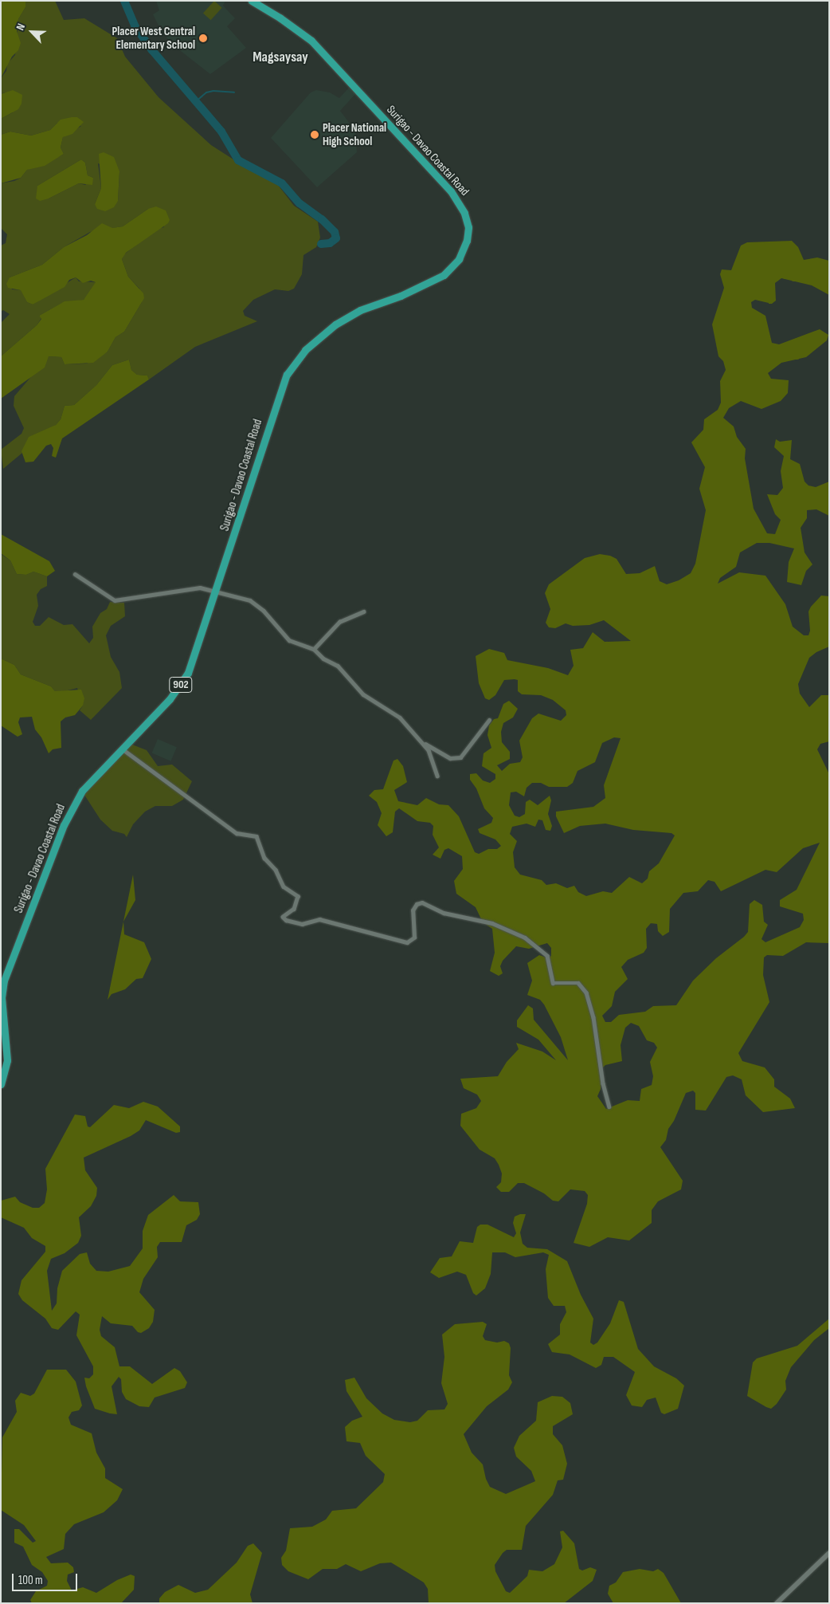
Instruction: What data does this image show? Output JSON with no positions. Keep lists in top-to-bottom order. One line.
{"streets":{"highway":["Surigao - Davao Coastal Road","902"]},"districts":["Magsaysay"],"places":["Placer West Central Elementary School","Placer National High School"],"scale_bar":"100 m","north":"top left"}
